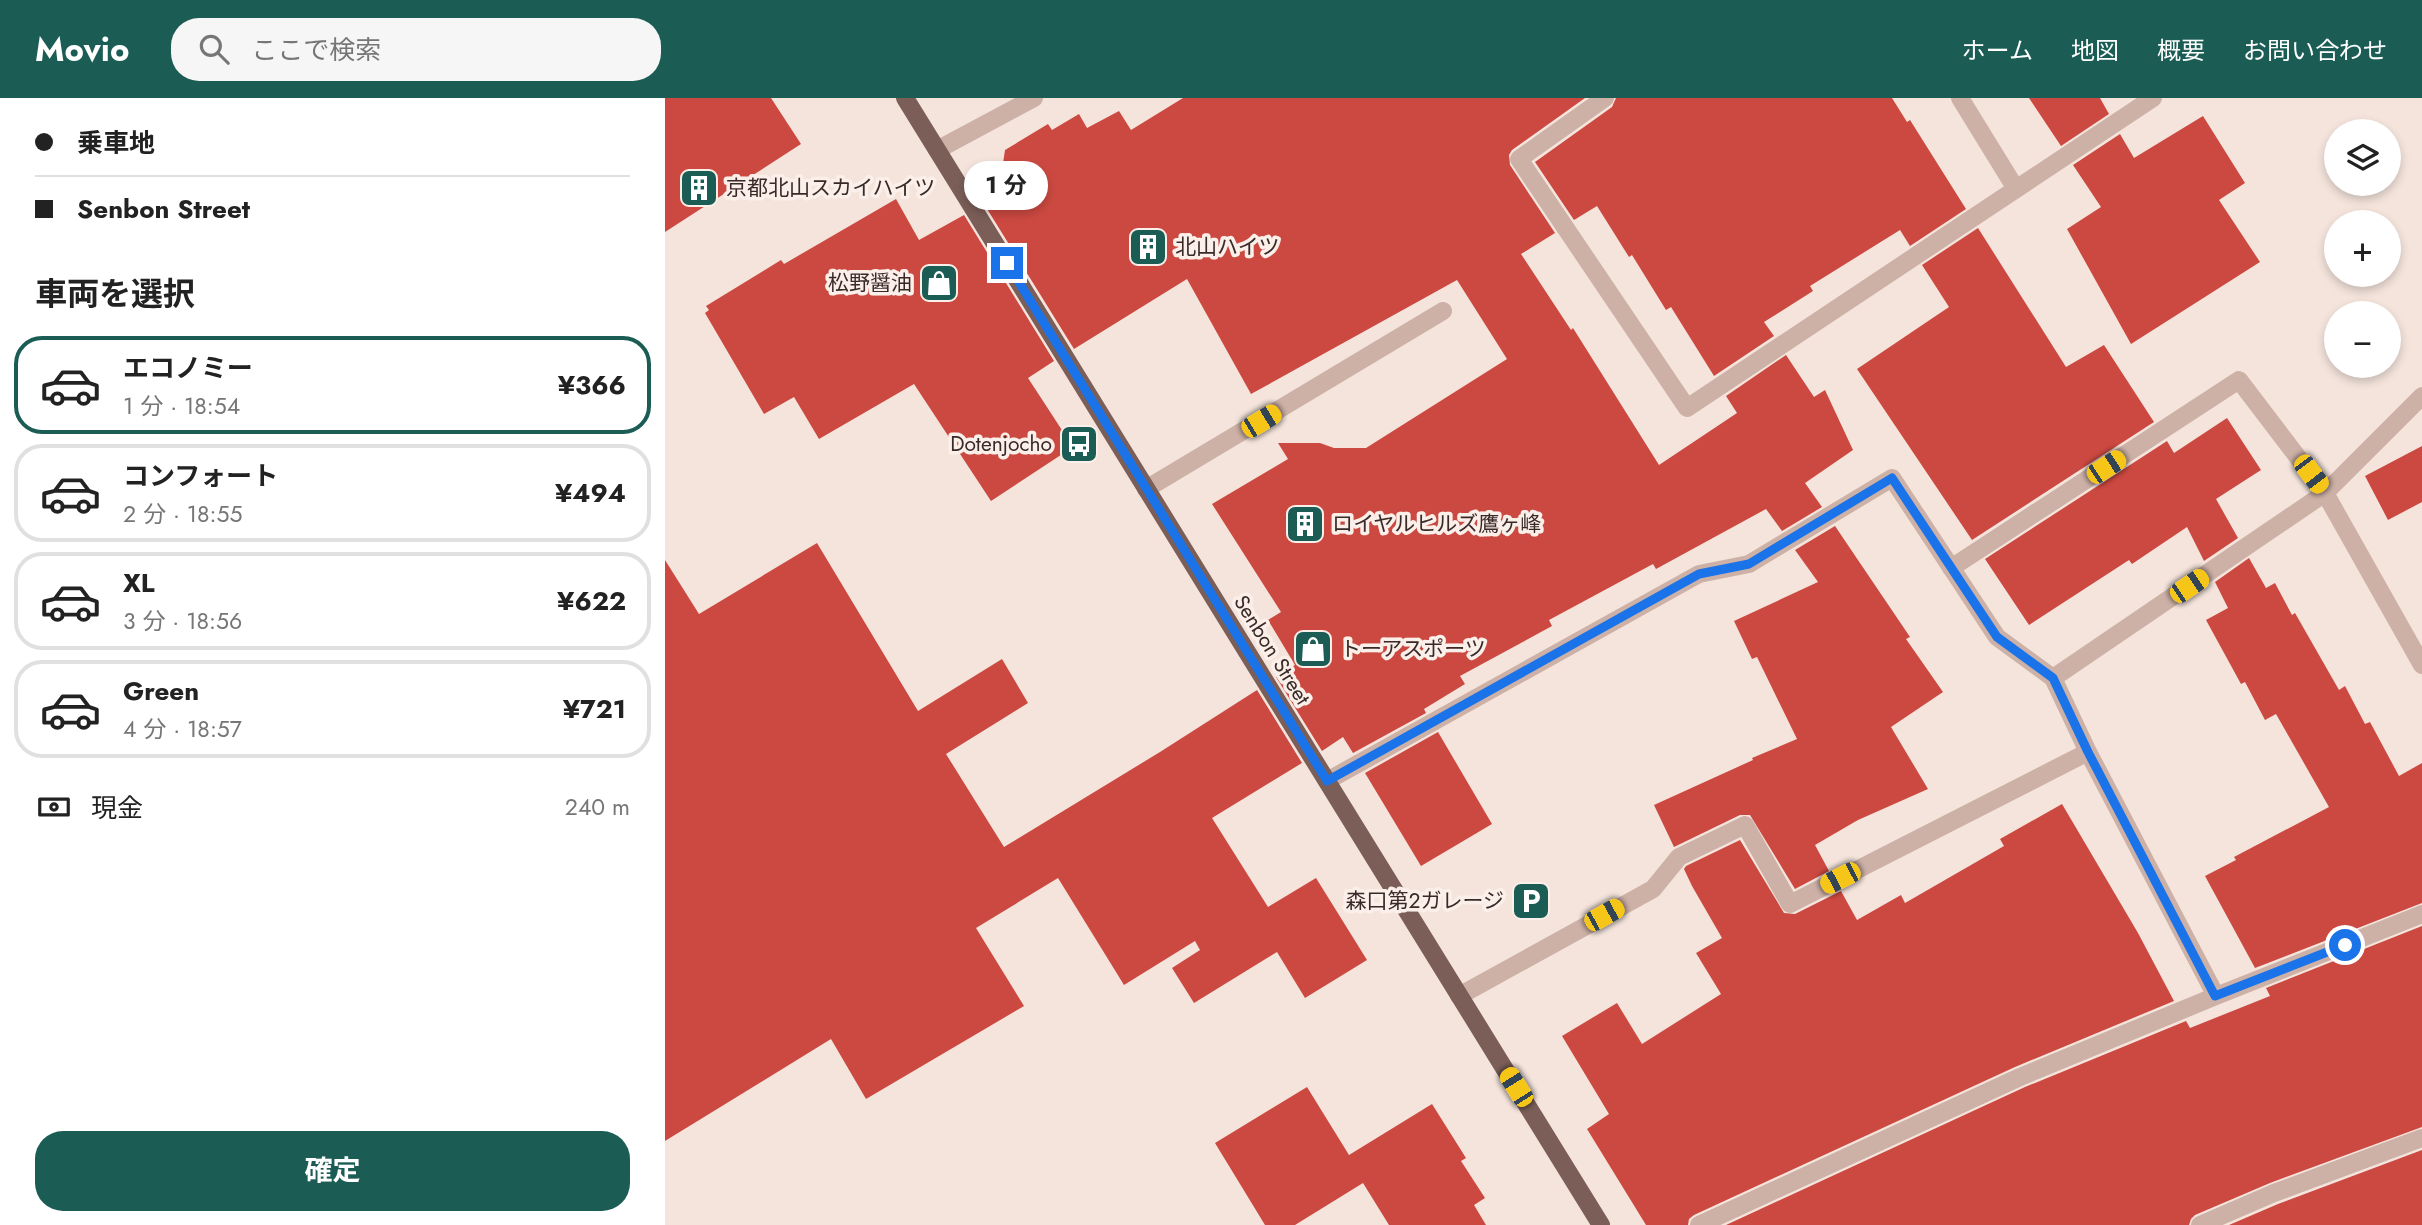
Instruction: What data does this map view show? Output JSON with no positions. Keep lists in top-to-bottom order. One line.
{"streets":{"main road":["Senbon Street"]},"places":{"building":["京都北山スカイハイツ","北山ハイツ","ロイヤルヒルズ鷹ヶ峰"],"shop":["松野醤油","トーアスポーツ"],"bus stop":["Dotenjocho"],"parking":["森口第2ガレージ"]},"page":{"header":"Movio","search":"ここで検索","nav":["ホーム","地図","概要","お問い合わせ"],"banner":["乗車地","Senbon Street"],"map_buttons":["+","−"],"bubble":"1 分","heading":"車両を選択","list":[{"name":"エコノミー","note":"1 分 · 18:54","value":"¥366"},{"name":"コンフォート","note":"2 分 · 18:55","value":"¥494"},{"name":"XL","note":"3 分 · 18:56","value":"¥622"},{"name":"Green","note":"4 分 · 18:57","value":"¥721"}],"pay":["現金","240 m"],"buttons":"確定"}}
